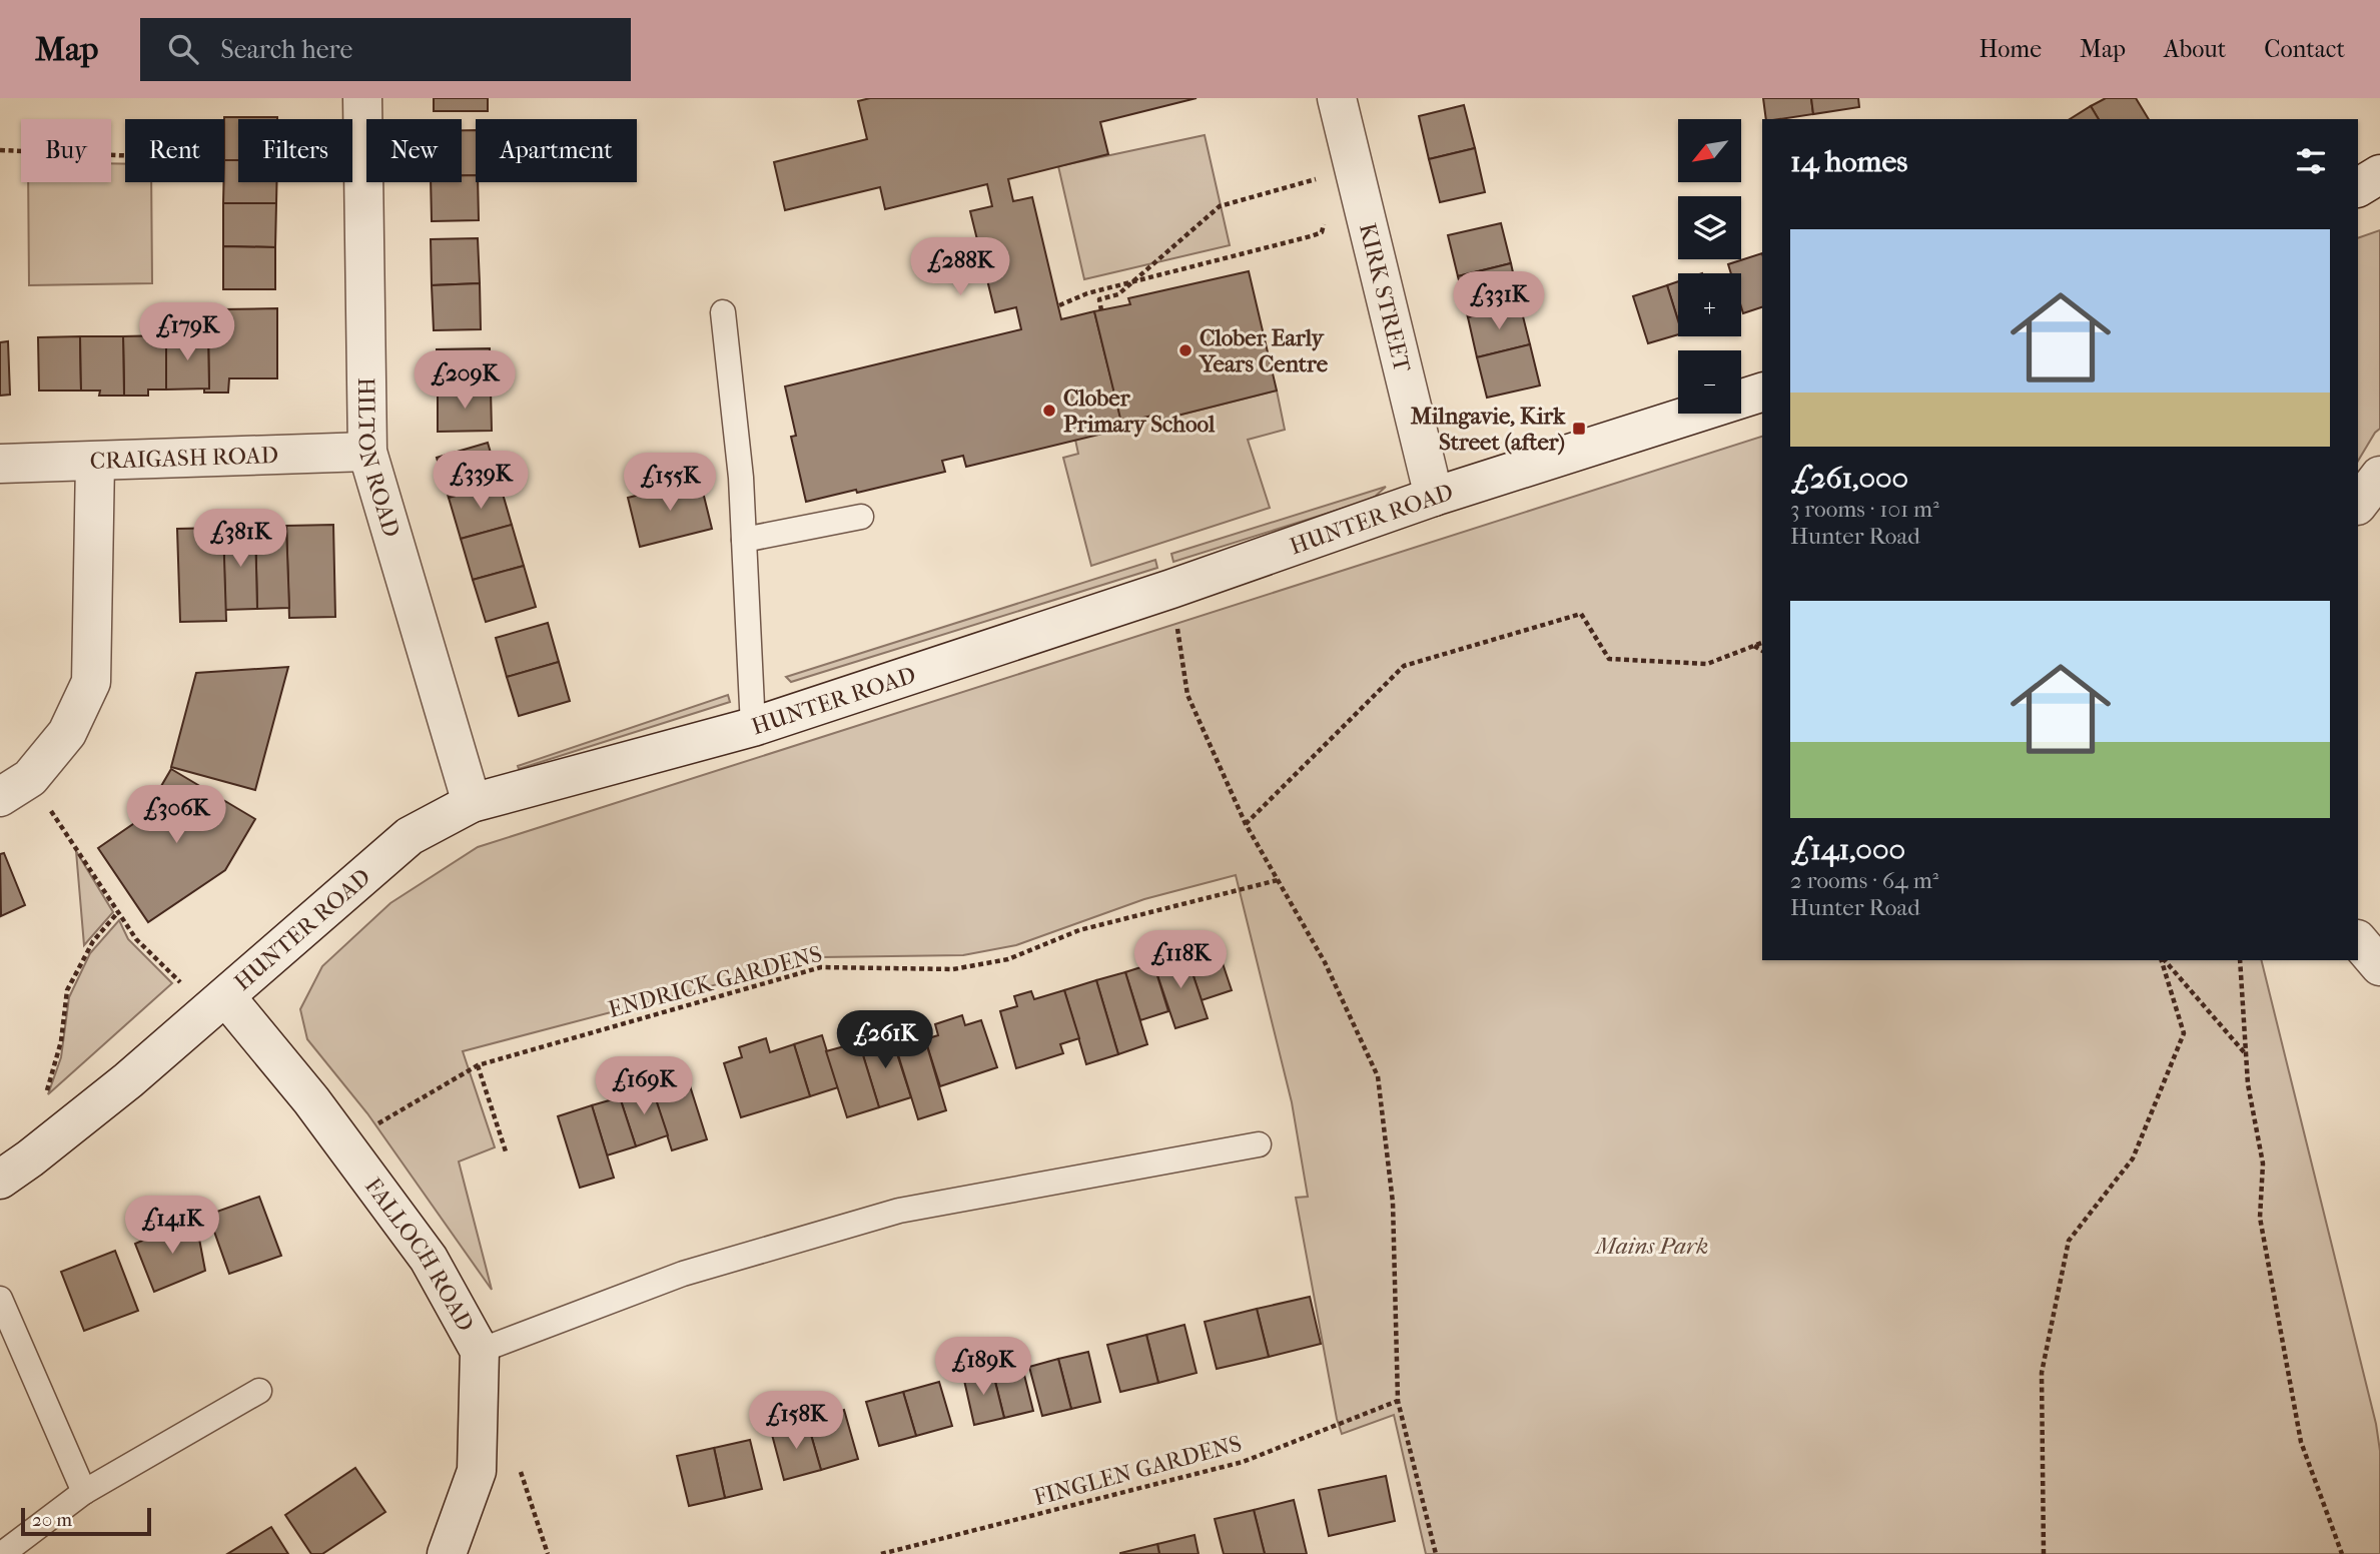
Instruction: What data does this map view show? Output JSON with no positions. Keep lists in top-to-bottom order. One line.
{"streets":{"street":["KIRK STREET","HILTON ROAD","CRAIGASH ROAD","HUNTER ROAD","FALLOCH ROAD"],"path":["ENDRICK GARDENS","FINGLEN GARDENS"]},"crossings":[["KIRK STREET","HUNTER ROAD"],["HILTON ROAD","CRAIGASH ROAD"],["HILTON ROAD","HUNTER ROAD"],["HUNTER ROAD","FALLOCH ROAD"],["ENDRICK GARDENS","FALLOCH ROAD"]],"parks":["Mains Park"],"places":{"other":["Clober Early Years Centre","Clober Primary School"],"transit":["Milngavie, Kirk Street (after)"]},"scale_bar":"20 m","north":"bottom left","page":{"header":"Map","search":"Search here","nav":["Home","Map","About","Contact"],"map_buttons":["+","−"],"chip":["Buy","Rent","Filters","New","Apartment"],"heading":"14 homes","list":[{"name":"£261,000","note":"3 rooms · 101 m² · Hunter Road"},{"name":"£141,000","note":"2 rooms · 64 m² · Hunter Road"}],"price":["£288K","£331K","£179K","£209K","£339K","£155K","£381K","£306K","£118K","£261K","£169K","£141K","£189K","£158K"],"scale":"20 m"}}
